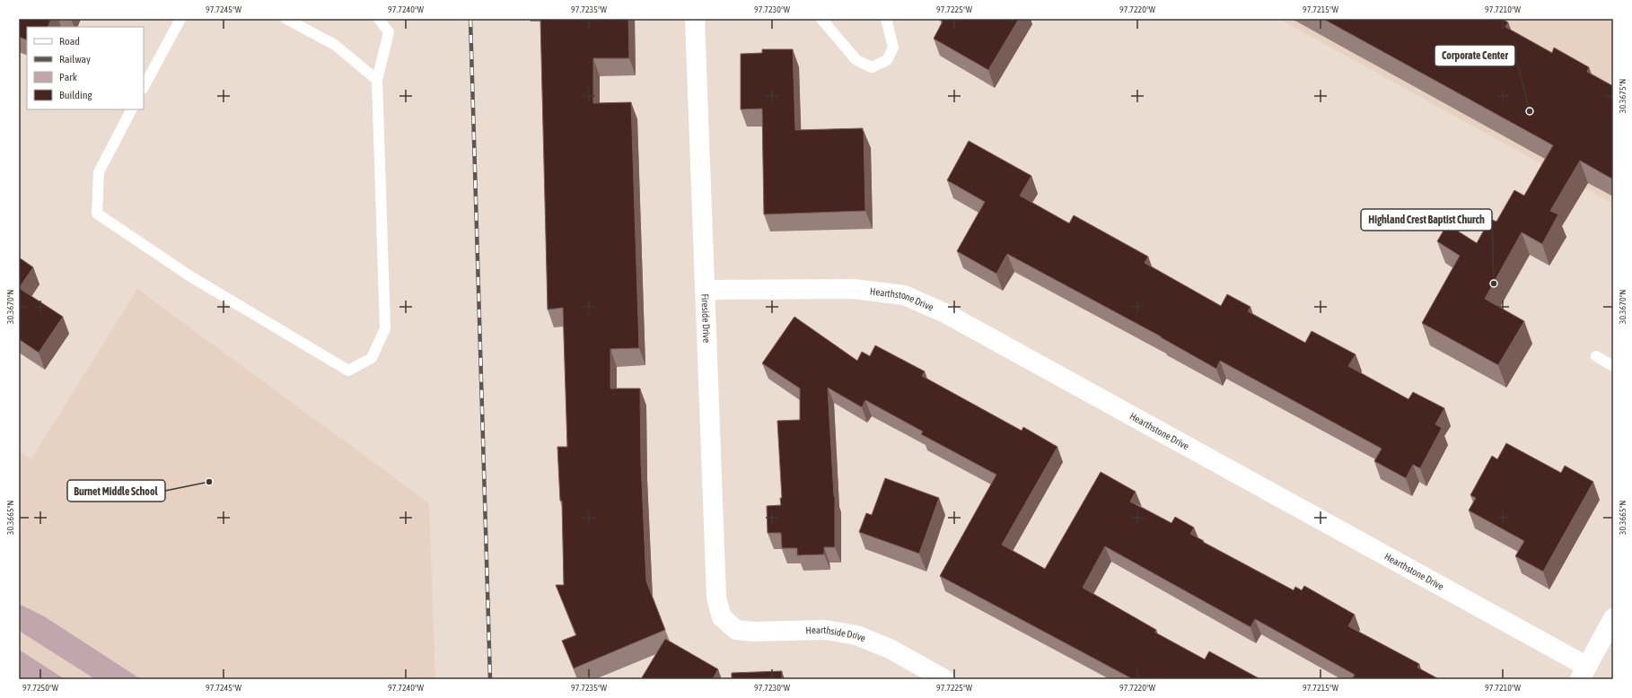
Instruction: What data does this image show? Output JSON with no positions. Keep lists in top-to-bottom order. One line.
{"streets":{"street":["Hearthstone Drive","Fireside Drive","Hearthside Drive"]},"crossings":[["Hearthstone Drive","Fireside Drive"],["Fireside Drive","Hearthside Drive"]],"places":["Corporate Center","Highland Crest Baptist Church","Burnet Middle School"],"legend":["Road","Railway","Park","Building"],"coordinates":["97.7245°W","97.7240°W","97.7235°W","97.7230°W","97.7225°W","97.7220°W","97.7215°W","97.7210°W","30.3675°N","30.3670°N","30.3665°N","97.7250°W"]}
